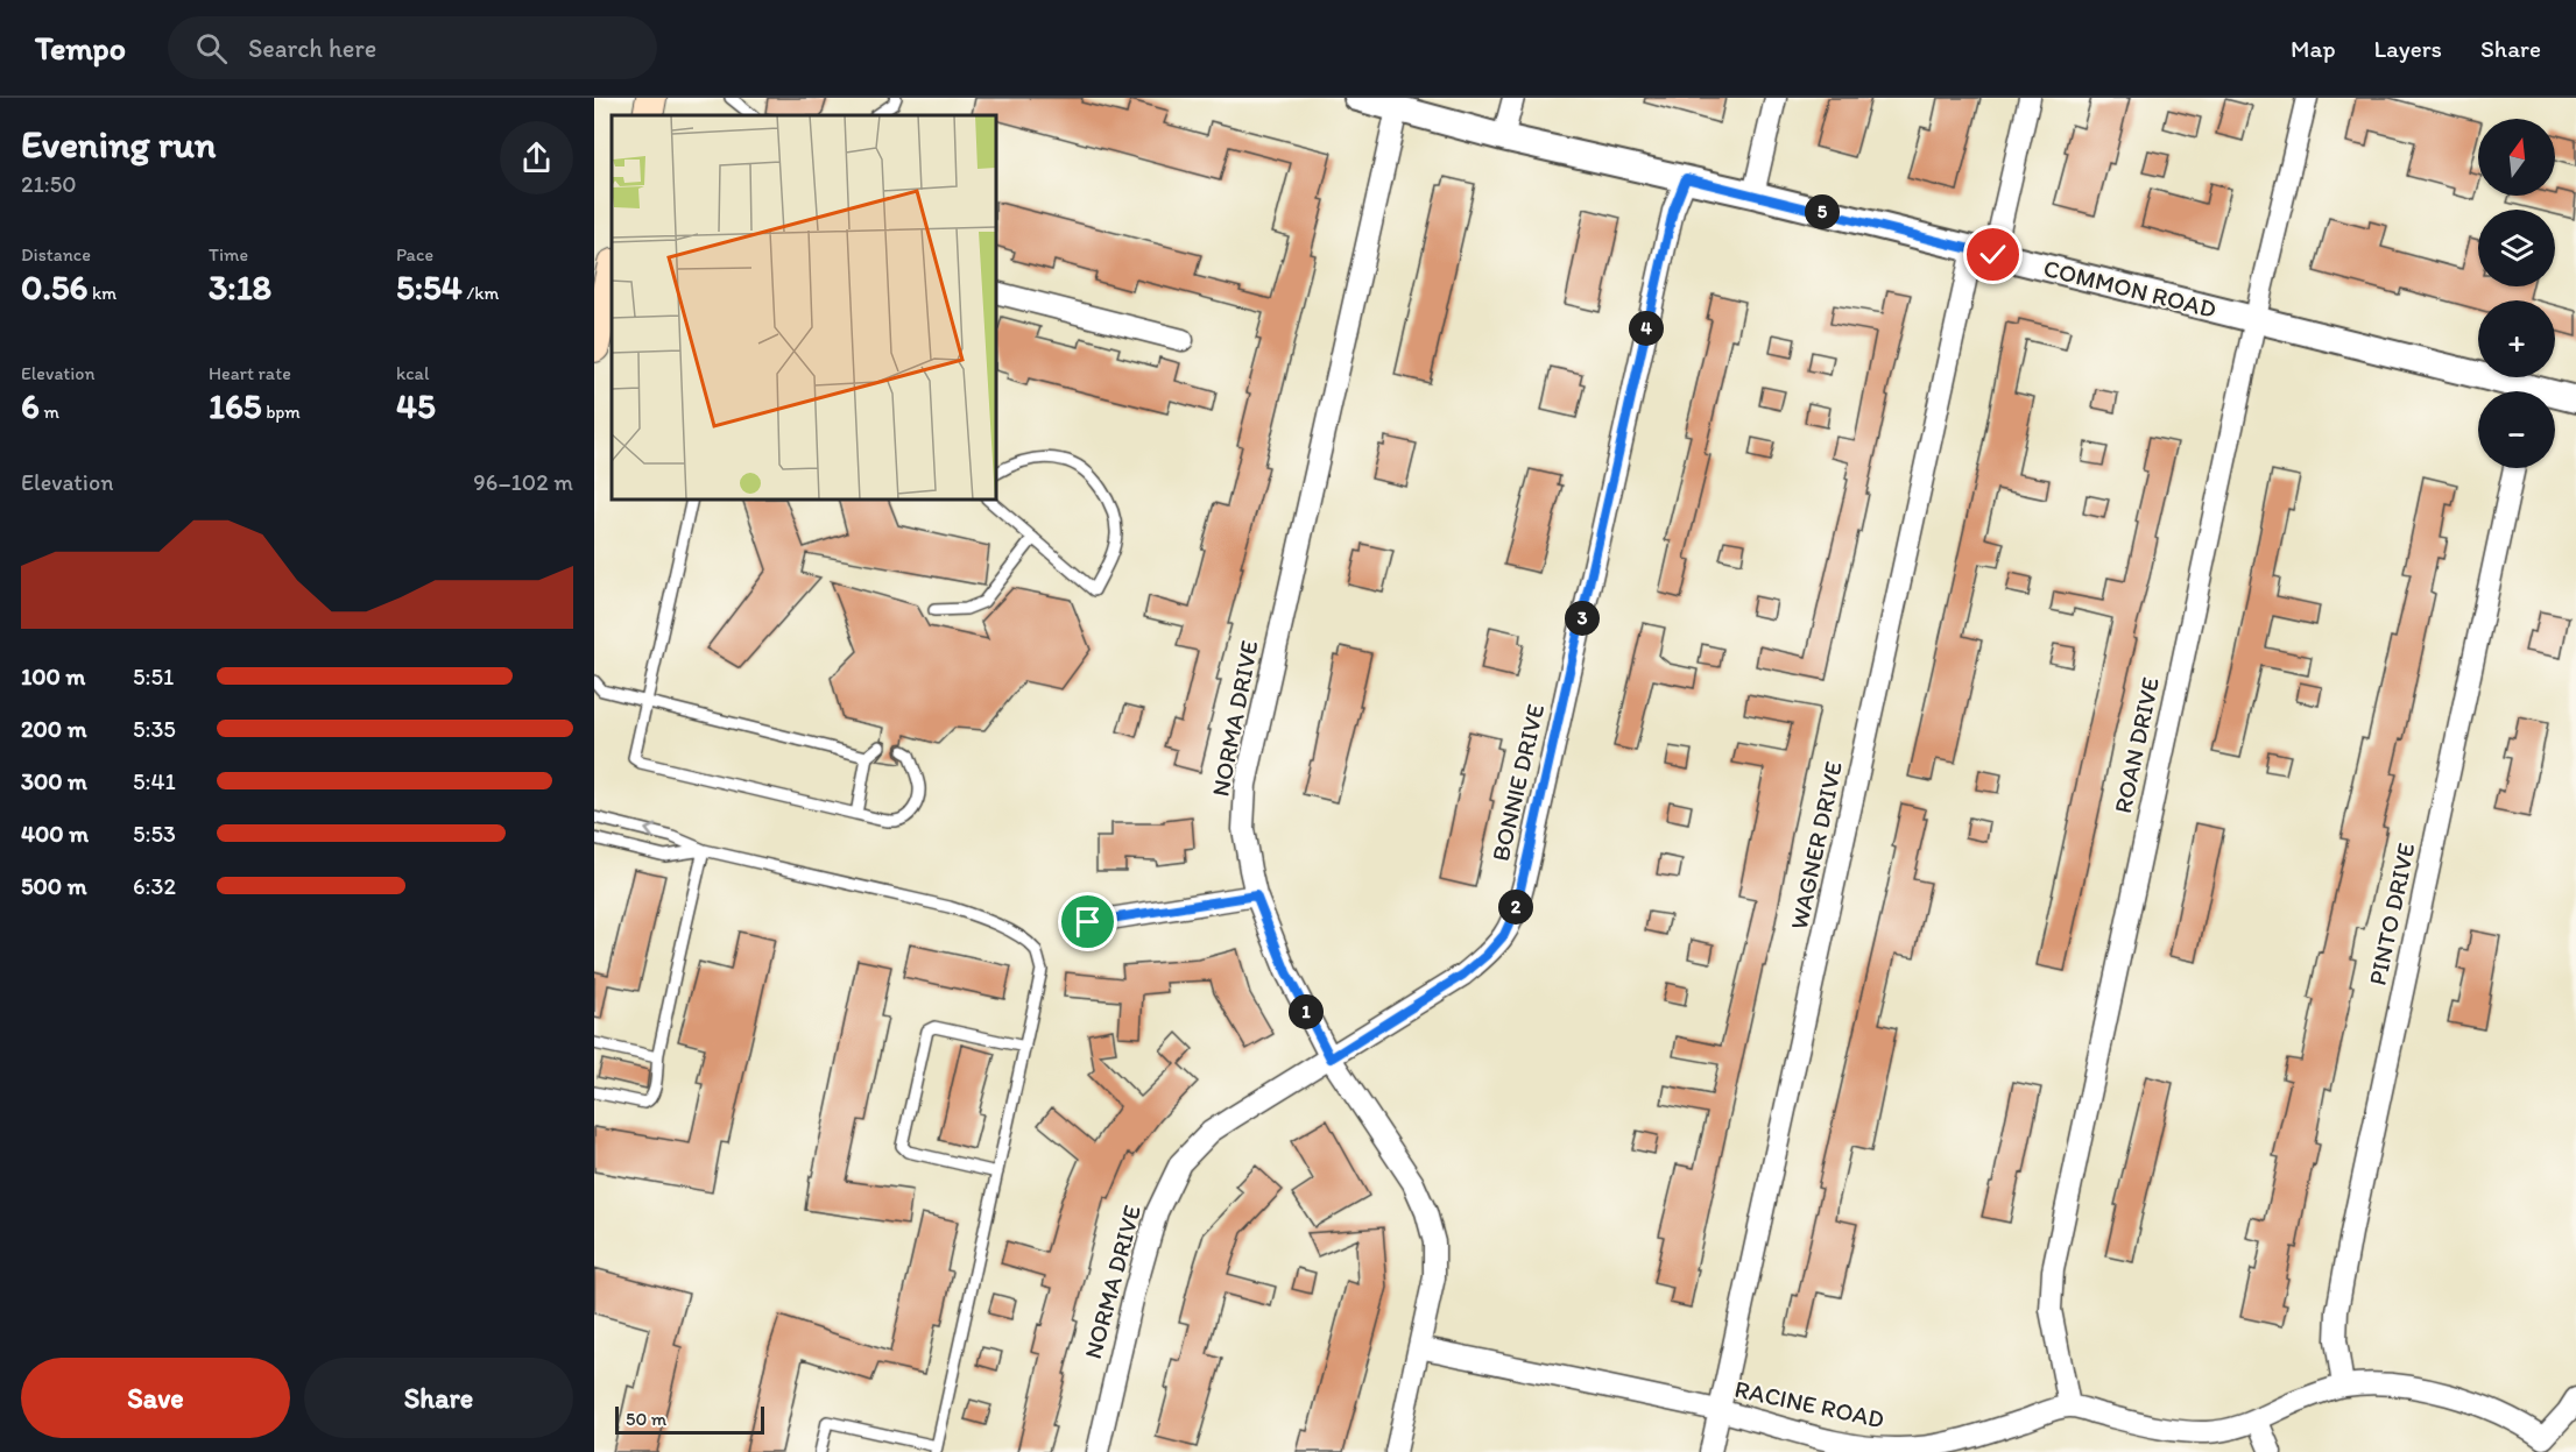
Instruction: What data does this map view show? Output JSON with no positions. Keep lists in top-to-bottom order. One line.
{"streets":{"street":["COMMON ROAD","NORMA DRIVE","ROAN DRIVE","BONNIE DRIVE","WAGNER DRIVE","PINTO DRIVE","RACINE ROAD"]},"crossings":[["COMMON ROAD","NORMA DRIVE"],["COMMON ROAD","ROAN DRIVE"],["COMMON ROAD","BONNIE DRIVE"],["COMMON ROAD","WAGNER DRIVE"],["NORMA DRIVE","BONNIE DRIVE"],["ROAN DRIVE","RACINE ROAD"],["WAGNER DRIVE","RACINE ROAD"]],"scale_bar":"50 m","north":"top","page":{"header":"Tempo","search":"Search here","nav":["Map","Layers","Share"],"heading":["Evening run","21:50"],"map_buttons":["+","−"],"pins":["5","4","3","2","1"],"stats":[["Distance","0.56 km"],["Time","3:18"],["Pace","5:54 /km"],["Elevation","6 m"],["Heart rate","165 bpm"],["kcal","45"]],"chart":["Elevation","96–102 m"],"list":[{"name":"100 m","note":"5:51"},{"name":"200 m","note":"5:35"},{"name":"300 m","note":"5:41"},{"name":"400 m","note":"5:53"},{"name":"500 m","note":"6:32"}],"buttons":["Save","Share"],"scale":"50 m"}}
